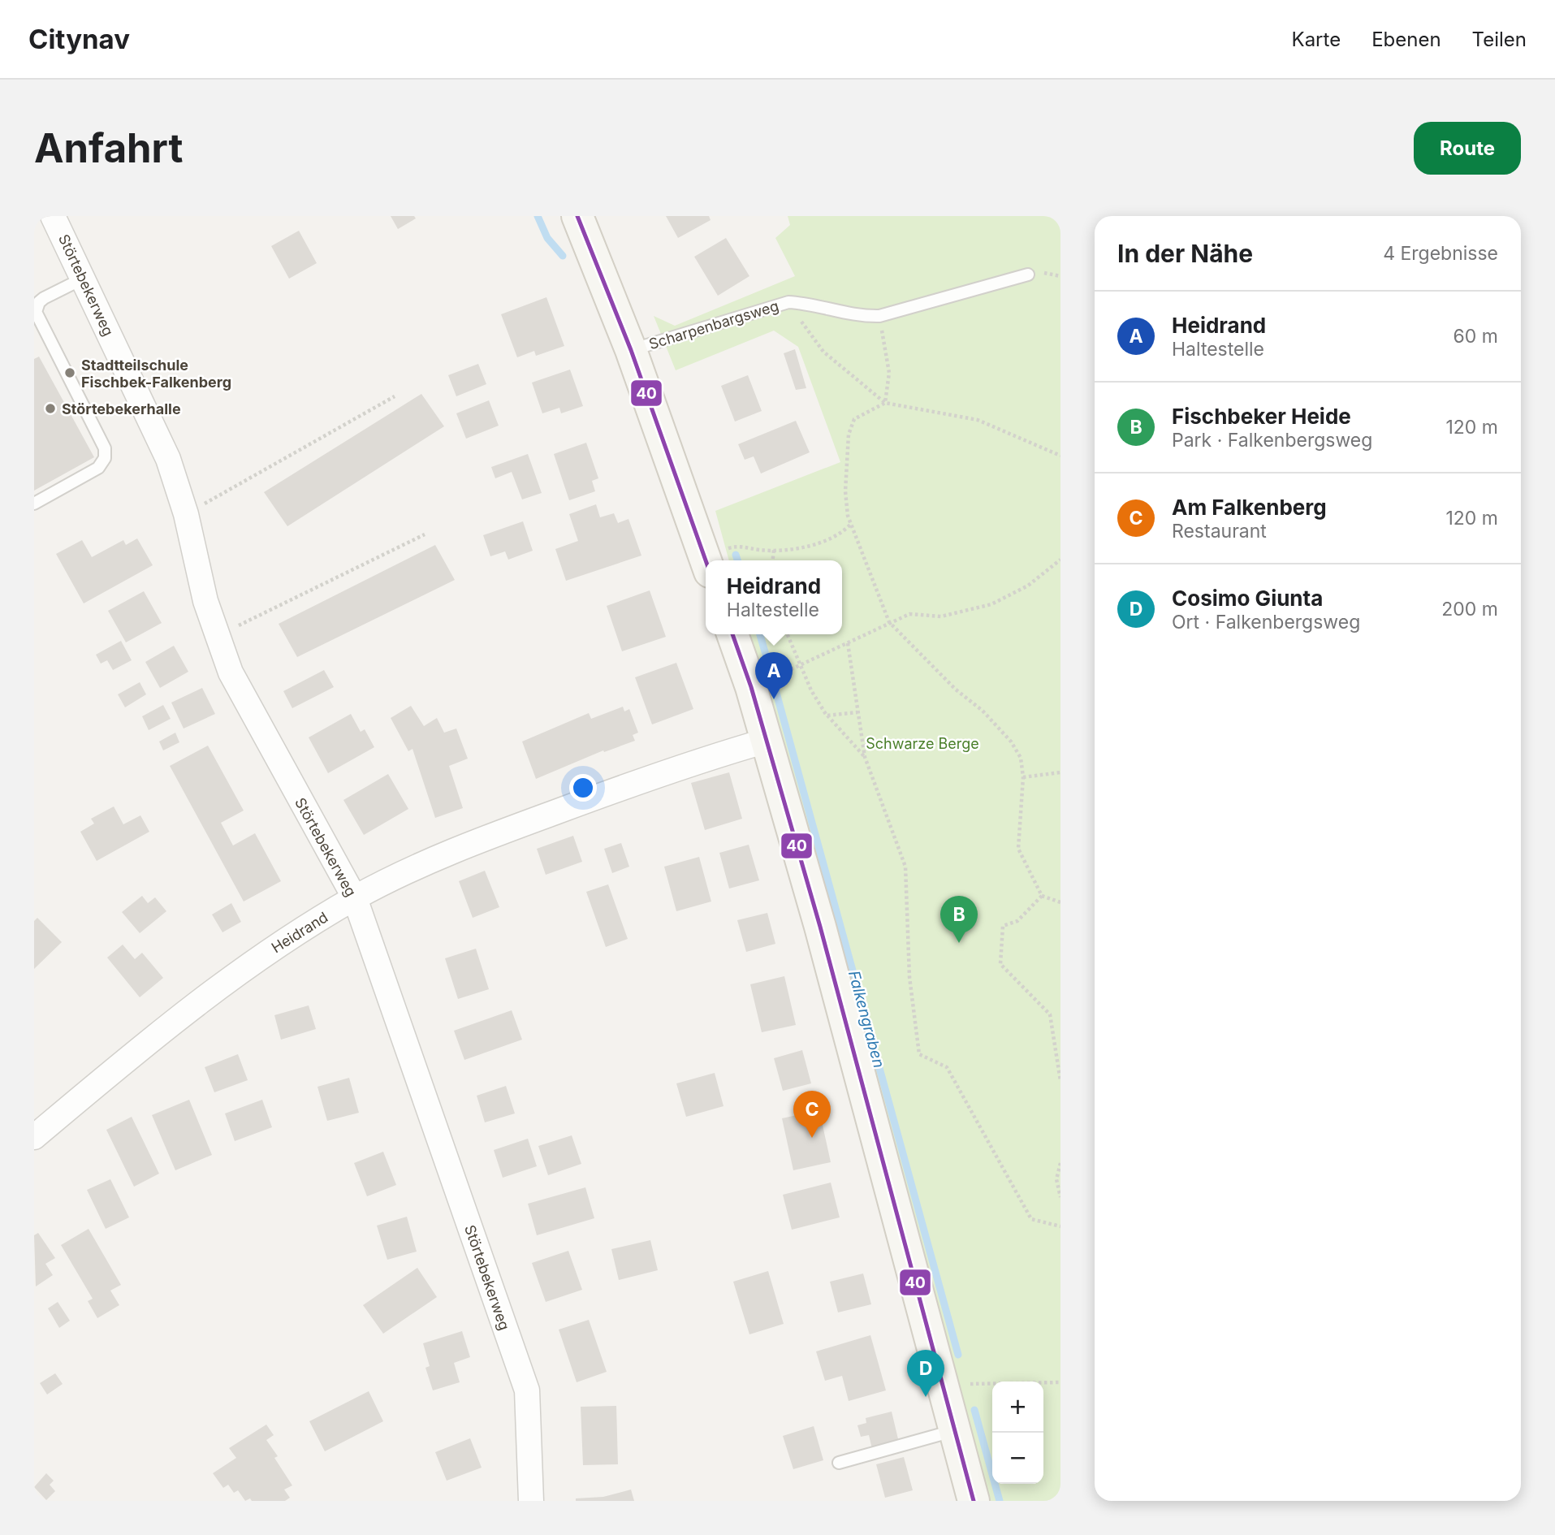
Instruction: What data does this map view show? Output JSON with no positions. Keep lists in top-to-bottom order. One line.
{"streets":{"street":["Störtebekerweg","Heidrand"],"lane":["Scharpenbargsweg"]},"crossings":[["Störtebekerweg","Heidrand"]],"water":["Falkengraben"],"parks":["Schwarze Berge"],"places":["Stadtteilschule Fischbek-Falkenberg","Störtebekerhalle"],"lines":["transit line 40"],"page":{"header":"Citynav","nav":["Karte","Ebenen","Teilen"],"buttons":"Route","title":"Anfahrt","heading":["In der Nähe","4 Ergebnisse"],"list":[{"mark":"A","name":"Heidrand","note":"Haltestelle","value":"60 m"},{"mark":"B","name":"Fischbeker Heide","note":"Park · Falkenbergsweg","value":"120 m"},{"mark":"C","name":"Am Falkenberg","note":"Restaurant","value":"120 m"},{"mark":"D","name":"Cosimo Giunta","note":"Ort · Falkenbergsweg","value":"200 m"}],"popup":["Heidrand","Haltestelle"],"pins":["A","B","C","D"],"map_buttons":["+","−"]}}
